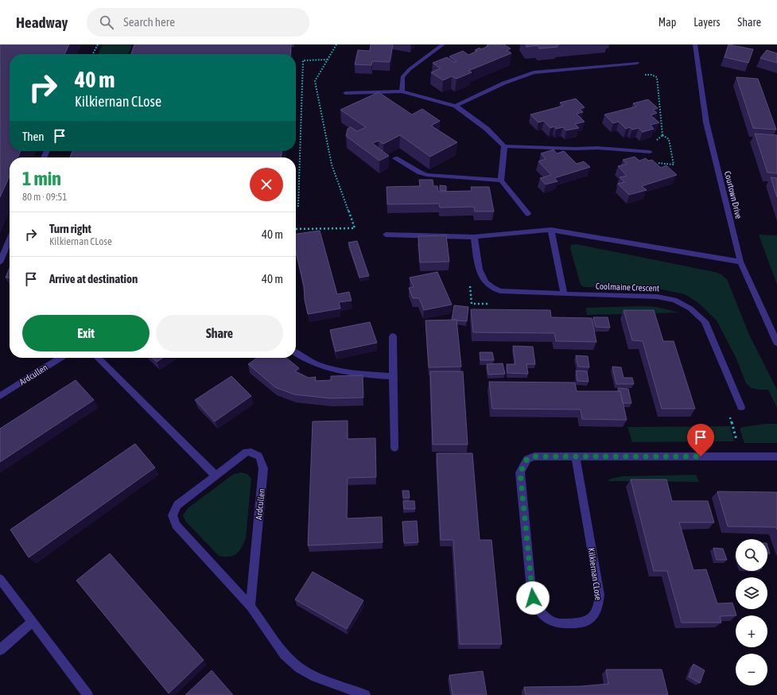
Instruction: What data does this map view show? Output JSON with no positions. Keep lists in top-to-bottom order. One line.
{"streets":{"street":["Courtown Drive","Coolmaine Crescent","Ardcullen","Kilkiernan CLose"]},"page":{"header":"Headway","search":"Search here","nav":["Map","Layers","Share"],"turn":["40 m","Kilkiernan CLose"],"then":"Then","heading":["1 min","80 m · 09:51"],"list":[{"name":"Turn right","note":"Kilkiernan CLose","value":"40 m"},{"name":"Arrive at destination","value":"40 m"}],"buttons":["Exit","Share"],"map_buttons":["+","−"]}}
